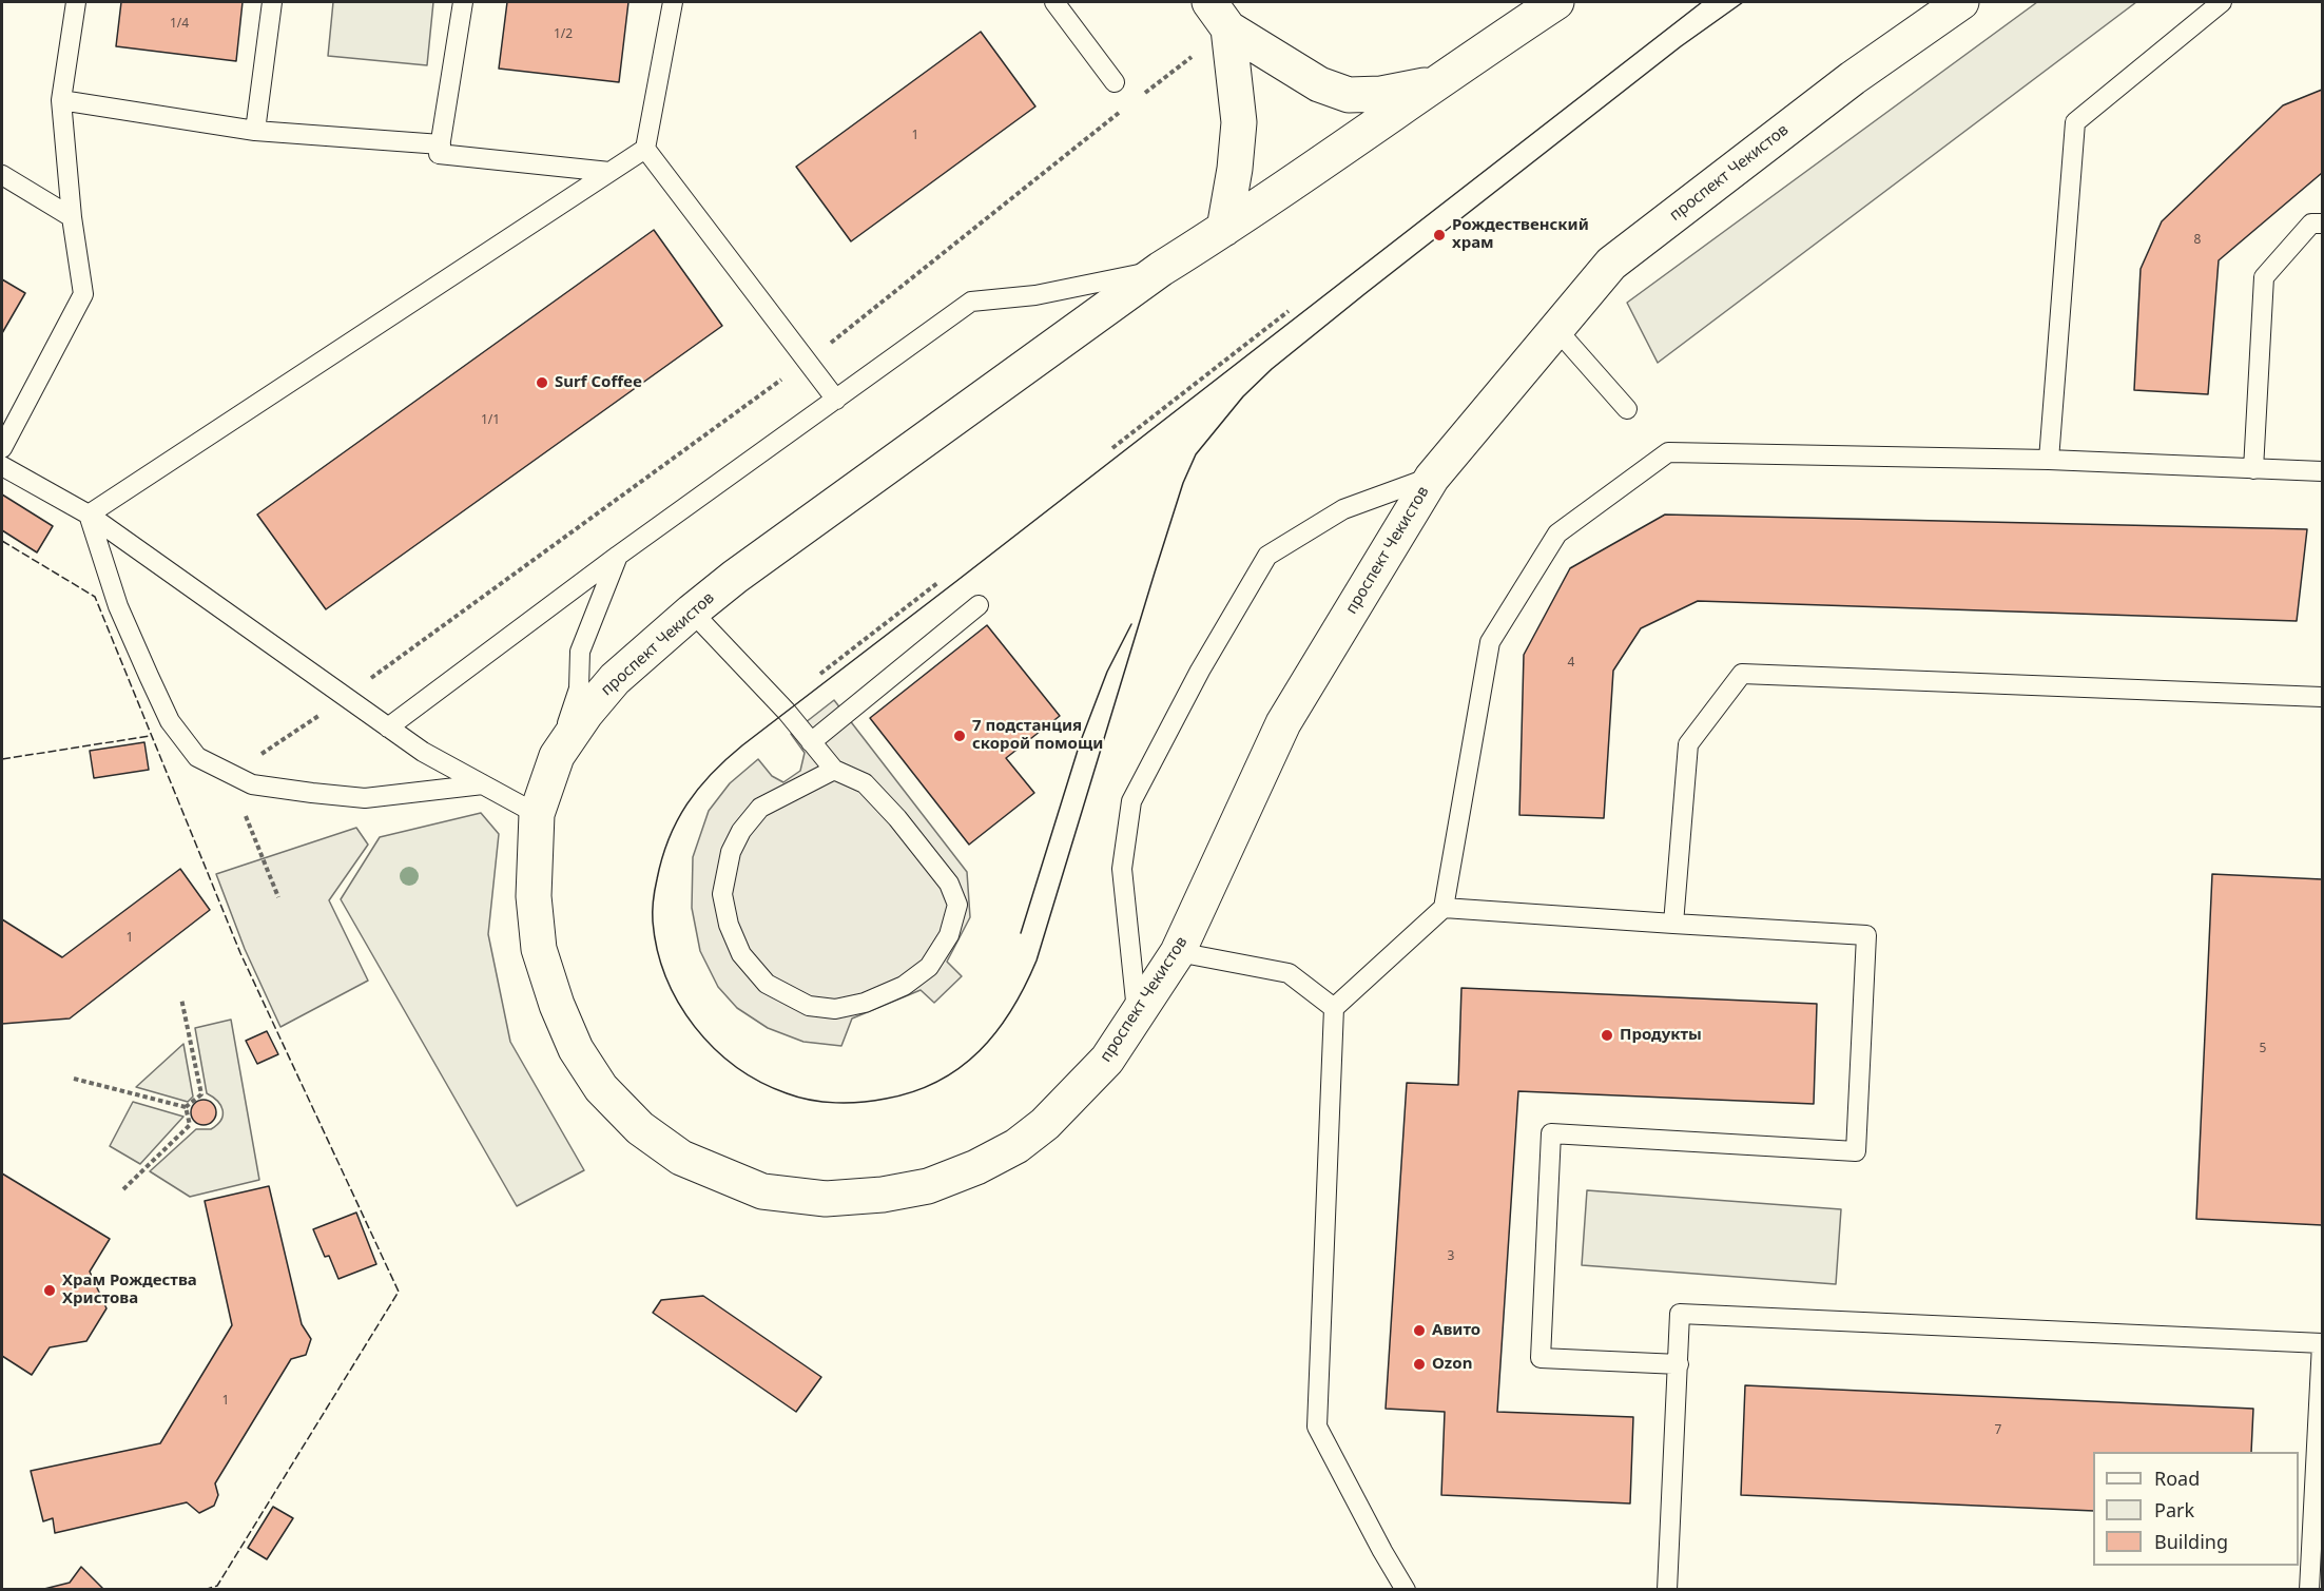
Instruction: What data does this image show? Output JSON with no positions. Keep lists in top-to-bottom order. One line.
{"streets":{"main road":["проспект Чекистов"]},"places":["Рождественский храм","Surf Coffee","7 подстанция скорой помощи","Продукты","Храм Рождества Христова","Авито","Ozon"],"house_numbers":["1/4","1/2","1","8","1/1","4","1","5","3","1","7"],"legend":["Road","Park","Building"]}
